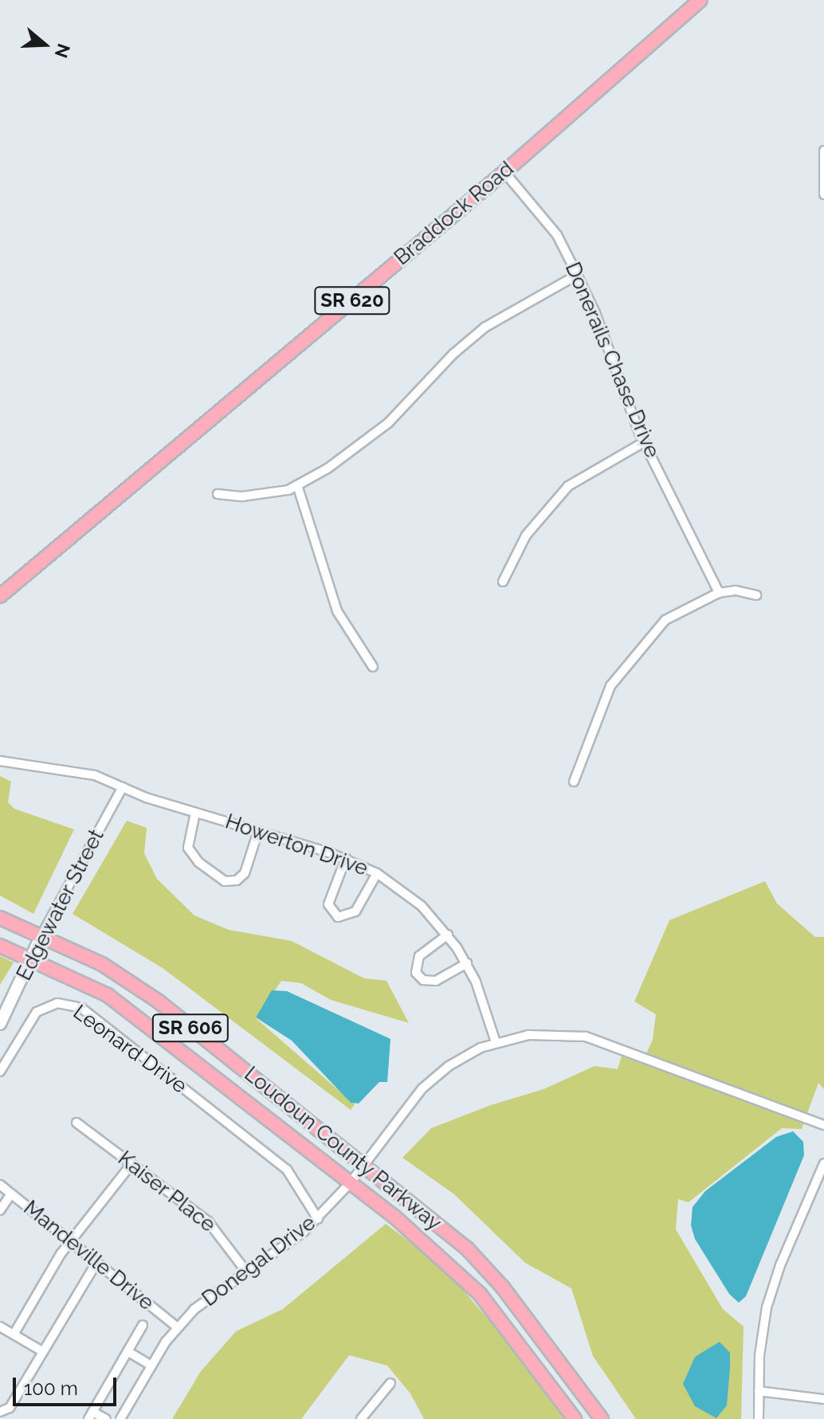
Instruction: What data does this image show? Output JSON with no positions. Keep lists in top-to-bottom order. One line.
{"streets":{"main road":["Braddock Road","SR 620","SR 606","Loudoun County Parkway"],"street":["Donerails Chase Drive","Howerton Drive","Edgewater Street","Leonard Drive","Kaiser Place","Mandeville Drive","Donegal Drive"]},"crossings":[["Braddock Road","Donerails Chase Drive"],["Howerton Drive","Edgewater Street"],["Howerton Drive","Donegal Drive"],["Edgewater Street","Loudoun County Parkway"],["Leonard Drive","Donegal Drive"],["Loudoun County Parkway","Donegal Drive"],["Kaiser Place","Donegal Drive"],["Mandeville Drive","Donegal Drive"]],"scale_bar":"100 m","north":"right"}
